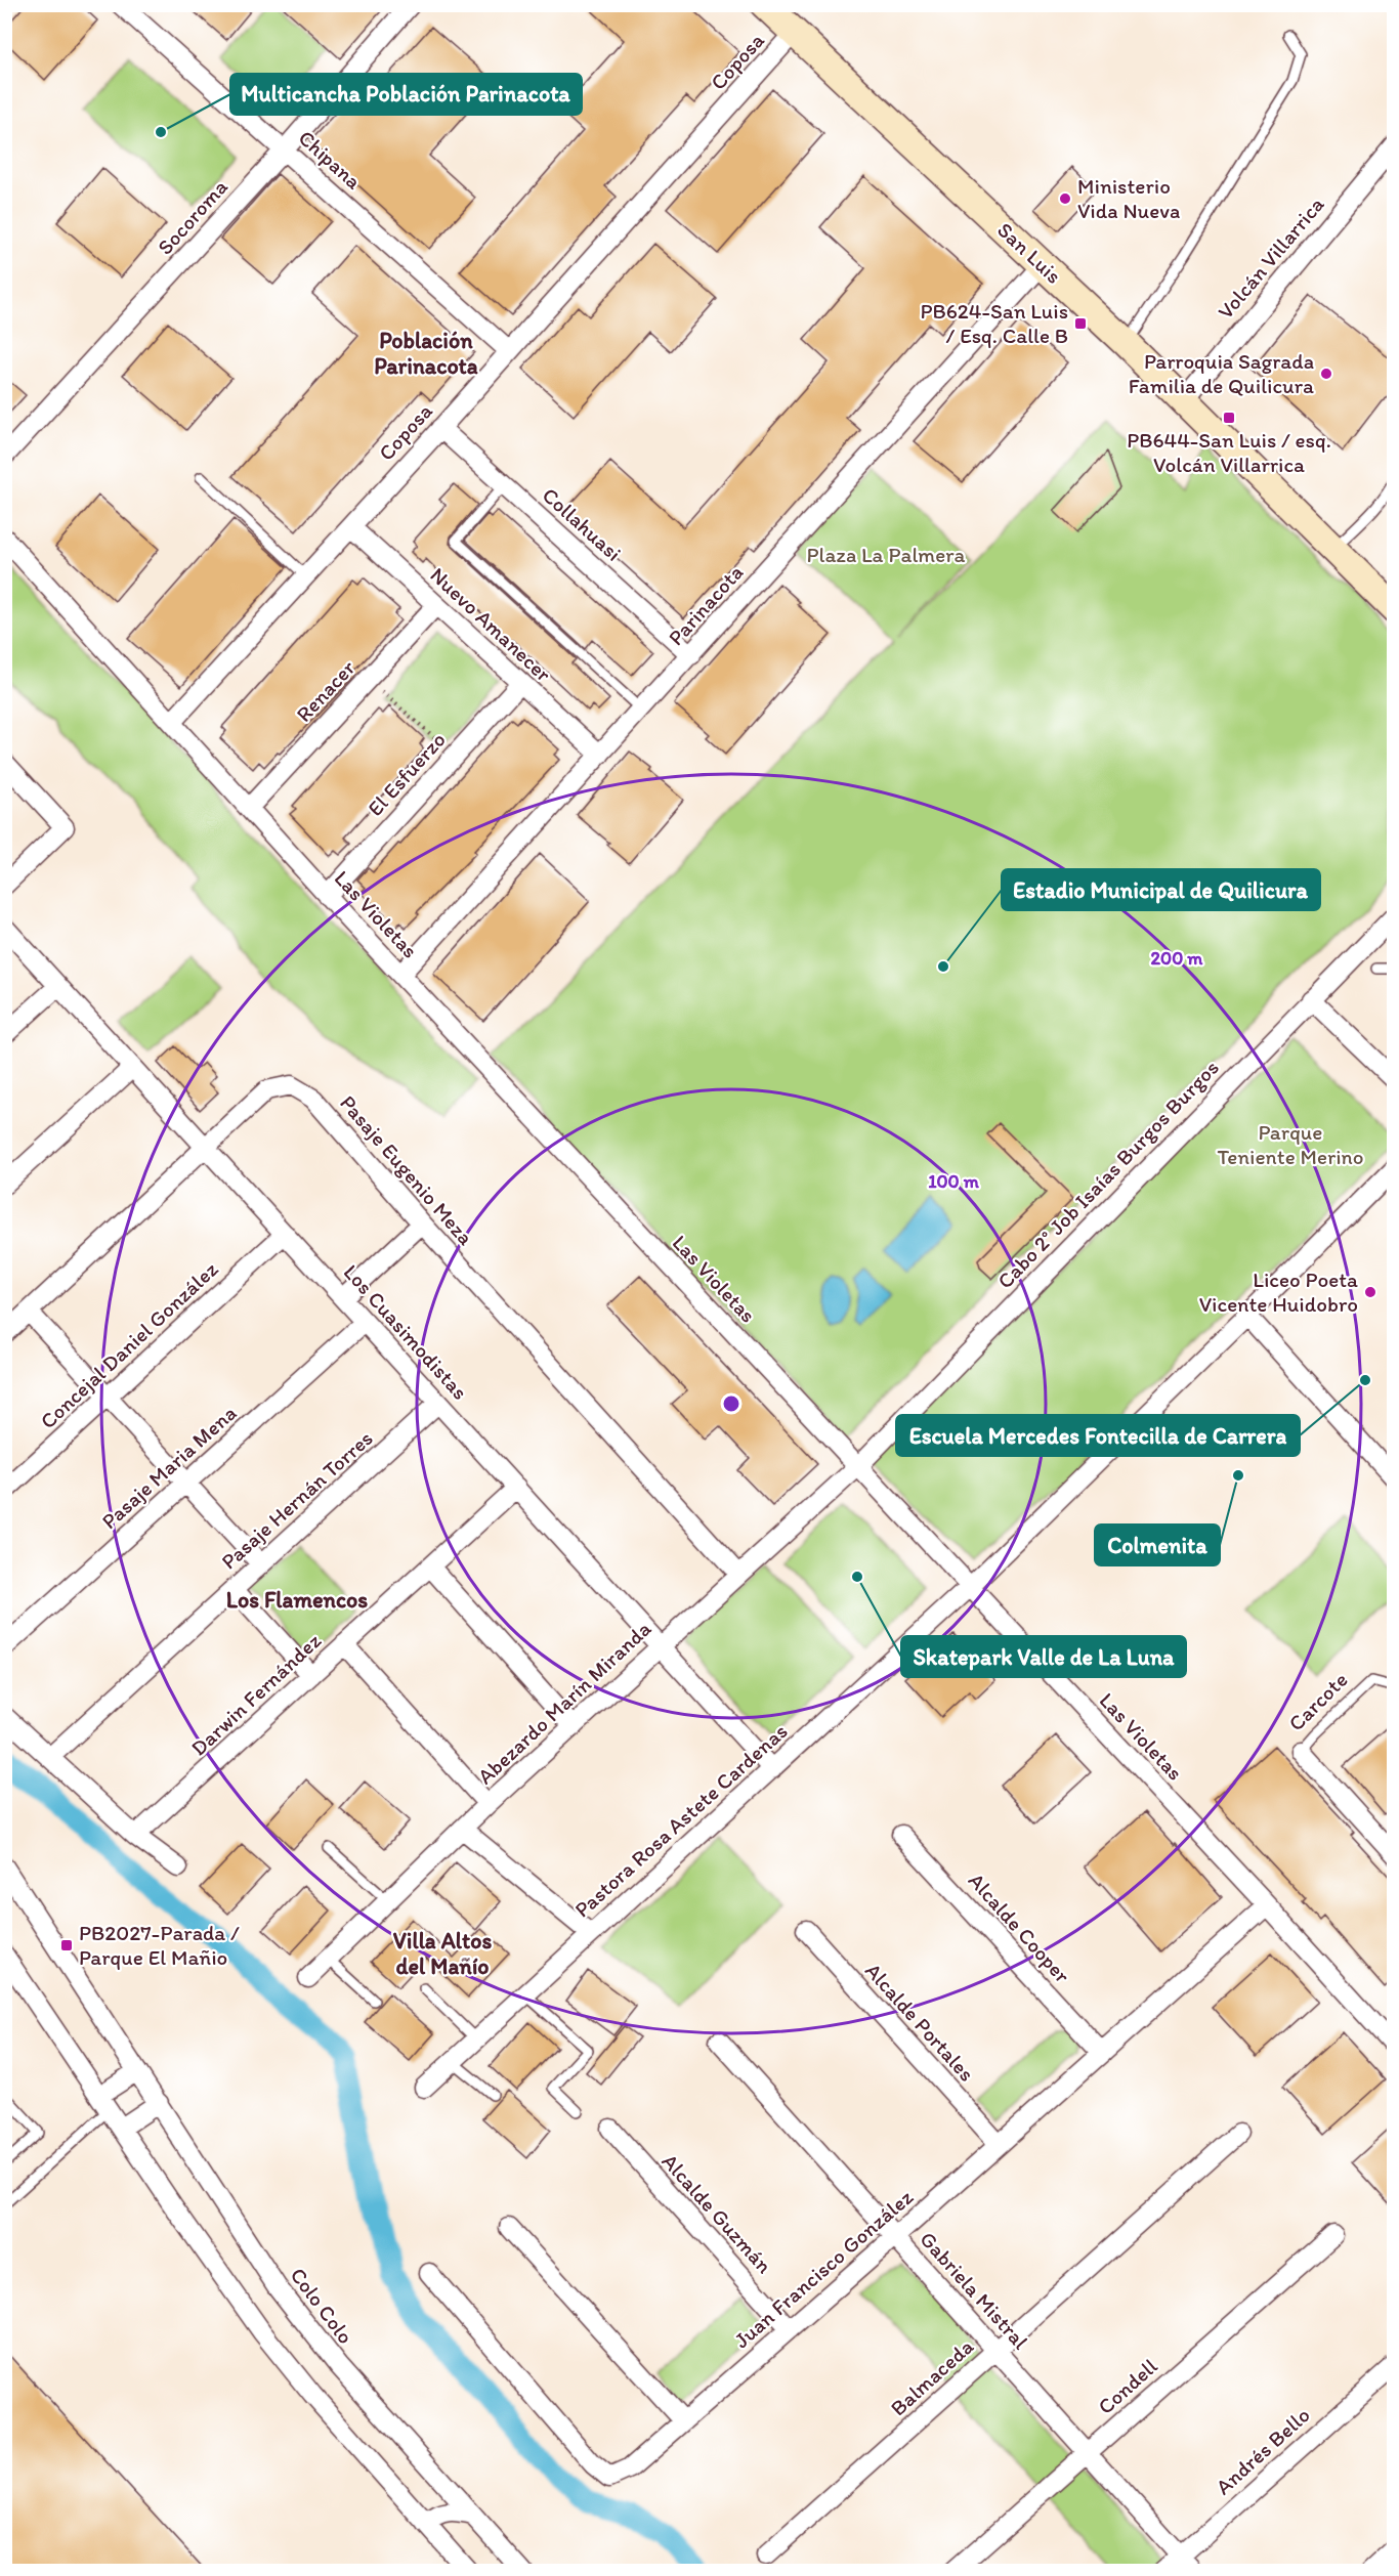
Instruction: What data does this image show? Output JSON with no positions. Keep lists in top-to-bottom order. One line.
{"streets":{"street":["Coposa","Chipana","Socoroma","San Luis","Volcán Villarrica","Collahuasi","Parinacota","Nuevo Amanecer","Renacer","El Esfuerzo","Las Violetas","Pasaje Eugenio Meza","Cabo 2° Job Isaías Burgos Burgos","Los Cuasimodistas","Concejal Daniel González","Pasaje Maria Mena","Pasaje Hernán Torres","Darwin Fernández","Carcote","Abezardo Marín Miranda","Pastora Rosa Astete Cardenas","Alcalde Cooper","Alcalde Portales","Alcalde Guzmán","Juan Francisco González","Gabriela Mistral","Colo Colo","Balmaceda","Condell","Andrés Bello"]},"crossings":[["Coposa","Chipana"],["Coposa","San Luis"],["Coposa","Collahuasi"],["Coposa","Nuevo Amanecer"],["Coposa","Las Violetas"],["Chipana","Socoroma"],["San Luis","Volcán Villarrica"],["San Luis","Parinacota"],["Collahuasi","Parinacota"],["Parinacota","Nuevo Amanecer"],["Parinacota","Las Violetas"],["Nuevo Amanecer","Renacer"],["Nuevo Amanecer","El Esfuerzo"],["Renacer","Las Violetas"],["El Esfuerzo","Las Violetas"],["Las Violetas","Cabo 2° Job Isaías Burgos Burgos"],["Las Violetas","Abezardo Marín Miranda"],["Las Violetas","Pastora Rosa Astete Cardenas"],["Las Violetas","Juan Francisco González"],["Pasaje Eugenio Meza","Los Cuasimodistas"],["Pasaje Eugenio Meza","Abezardo Marín Miranda"],["Cabo 2° Job Isaías Burgos Burgos","Abezardo Marín Miranda"],["Los Cuasimodistas","Concejal Daniel González"],["Los Cuasimodistas","Pasaje Maria Mena"],["Los Cuasimodistas","Pasaje Hernán Torres"],["Los Cuasimodistas","Darwin Fernández"],["Los Cuasimodistas","Abezardo Marín Miranda"],["Los Cuasimodistas","Pastora Rosa Astete Cardenas"],["Alcalde Cooper","Juan Francisco González"],["Alcalde Portales","Juan Francisco González"],["Alcalde Guzmán","Juan Francisco González"],["Juan Francisco González","Gabriela Mistral"],["Gabriela Mistral","Balmaceda"],["Gabriela Mistral","Condell"],["Gabriela Mistral","Andrés Bello"]],"districts":["Población Parinacota","Los Flamencos","Villa Altos del Mañío"],"parks":["Plaza La Palmera","Parque Teniente Merino"],"places":{"other":["Multicancha Población Parinacota","Ministerio Vida Nueva","Parroquia Sagrada Familia de Quilicura","Estadio Municipal de Quilicura","Liceo Poeta Vicente Huidobro","Escuela Mercedes Fontecilla de Carrera","Colmenita","Skatepark Valle de La Luna"],"transit":["PB624-San Luis / Esq. Calle B","PB644-San Luis / esq. Volcán Villarrica","PB2027-Parada / Parque El Mañio"]},"rings":["200 m","100 m"]}
